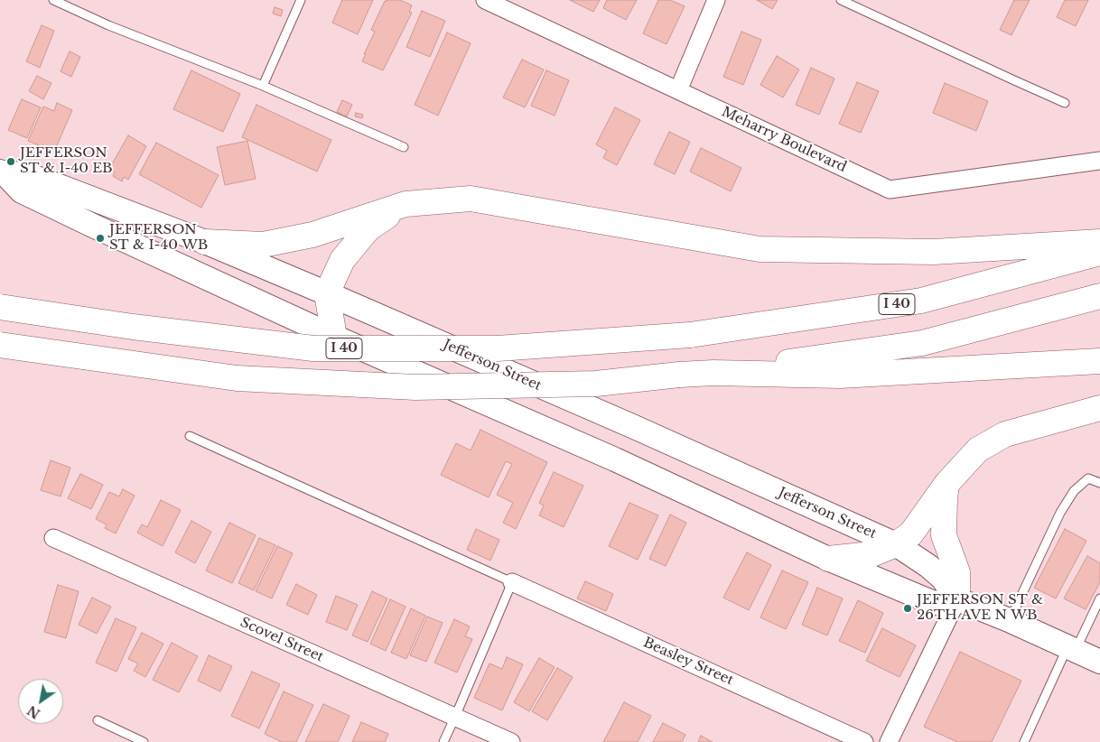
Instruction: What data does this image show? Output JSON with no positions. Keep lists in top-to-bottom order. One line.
{"streets":{"highway":["I 40"],"main road":["Jefferson Street"],"street":["Meharry Boulevard","Scovel Street","Beasley Street"]},"places":["JEFFERSON ST & I-40 EB","JEFFERSON ST & I-40 WB","JEFFERSON ST & 26TH AVE N WB"],"north":"bottom left"}
